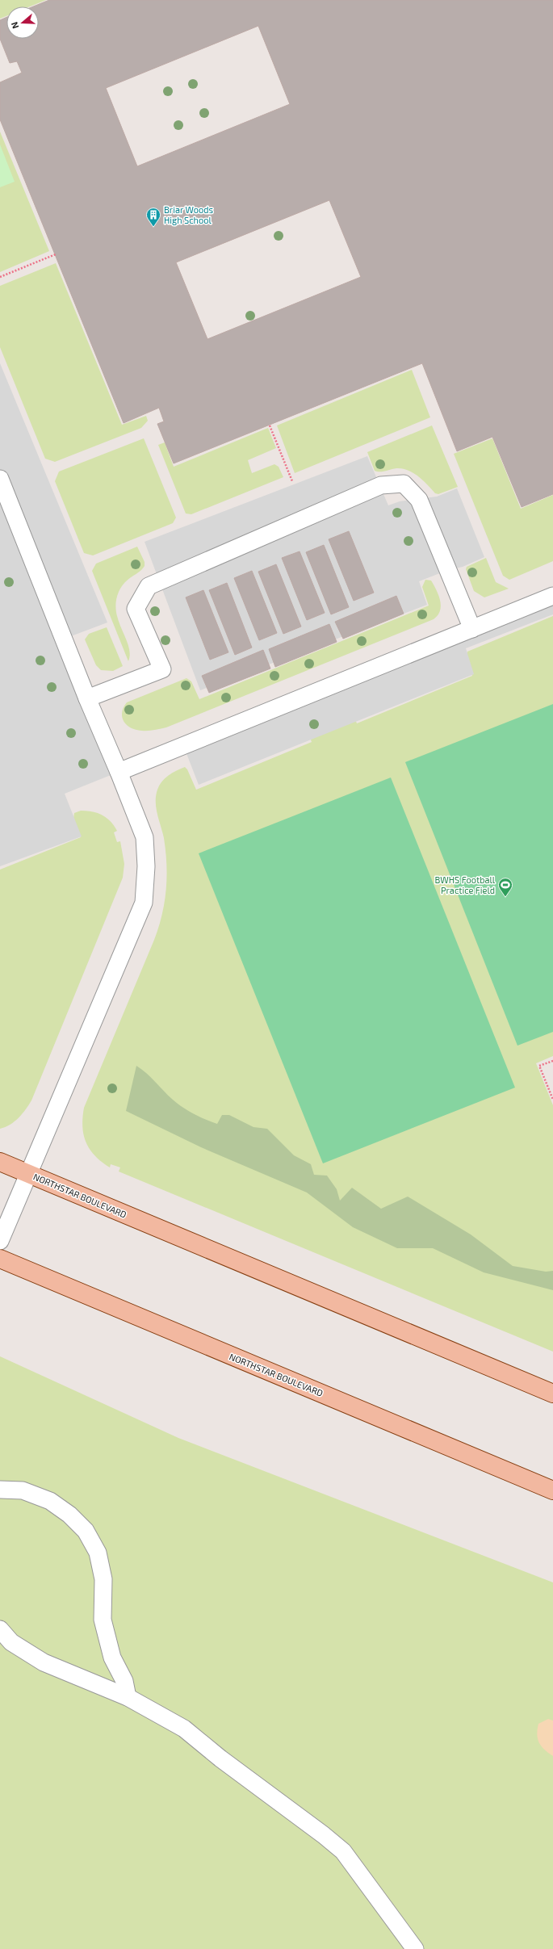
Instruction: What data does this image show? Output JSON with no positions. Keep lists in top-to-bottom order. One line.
{"streets":{"main road":["NORTHSTAR BOULEVARD"]},"places":{"building":["Briar Woods High School"],"sports":["BWHS Football Practice Field"]},"north":"left"}
